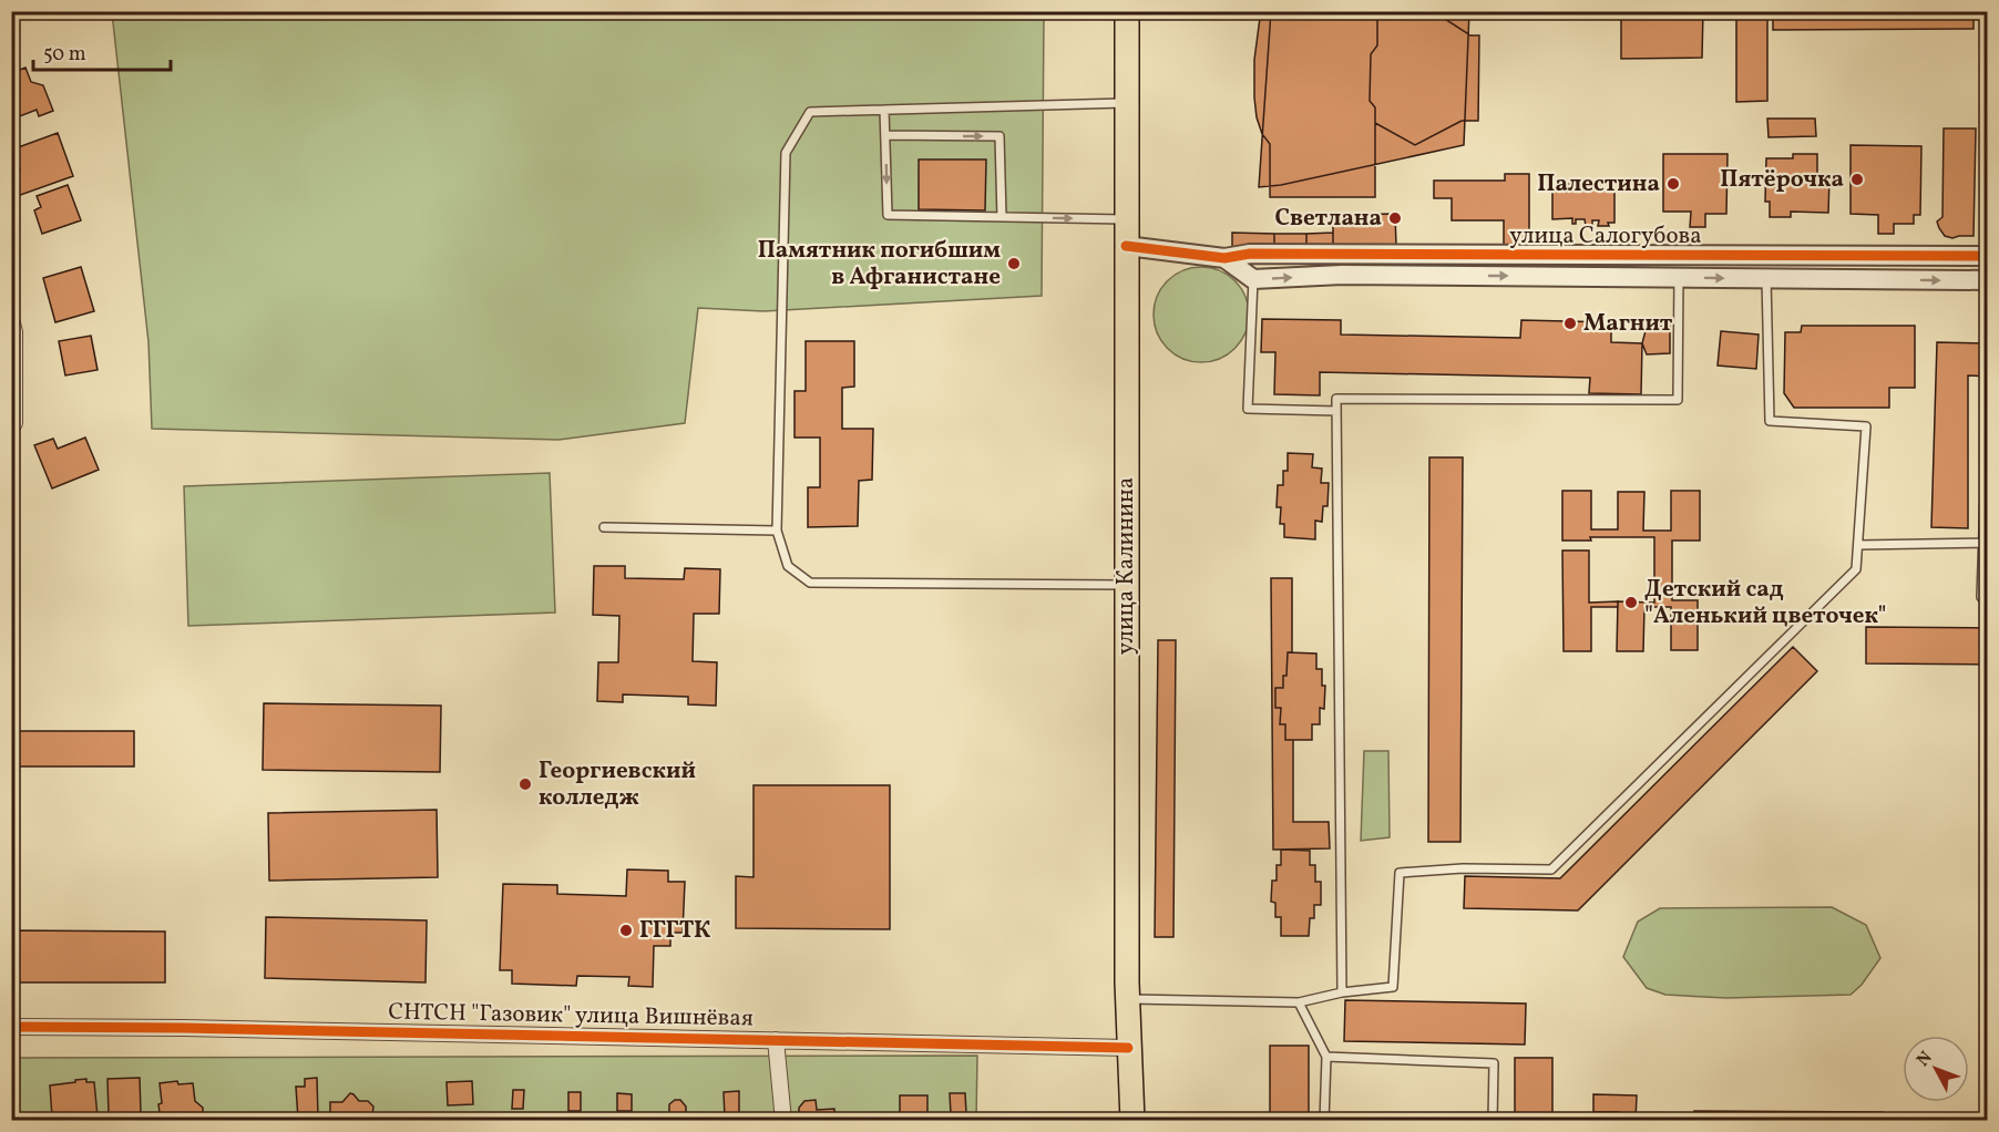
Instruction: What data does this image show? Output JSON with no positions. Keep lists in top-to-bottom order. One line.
{"streets":{"main road":["улица Калинина"],"street":["улица Салогубова","СНТСН \"Газовик\" улица Вишнёвая"]},"crossings":[["улица Салогубова","улица Калинина"],["улица Калинина","СНТСН \"Газовик\" улица Вишнёвая"]],"places":["Пятёрочка","Палестина","Светлана","Памятник погибшим в Афганистане","Магнит","Детский сад \"Аленький цветочек\"","Георгиевский колледж","ГГГТК"],"scale_bar":"50 m","north":"top left"}
